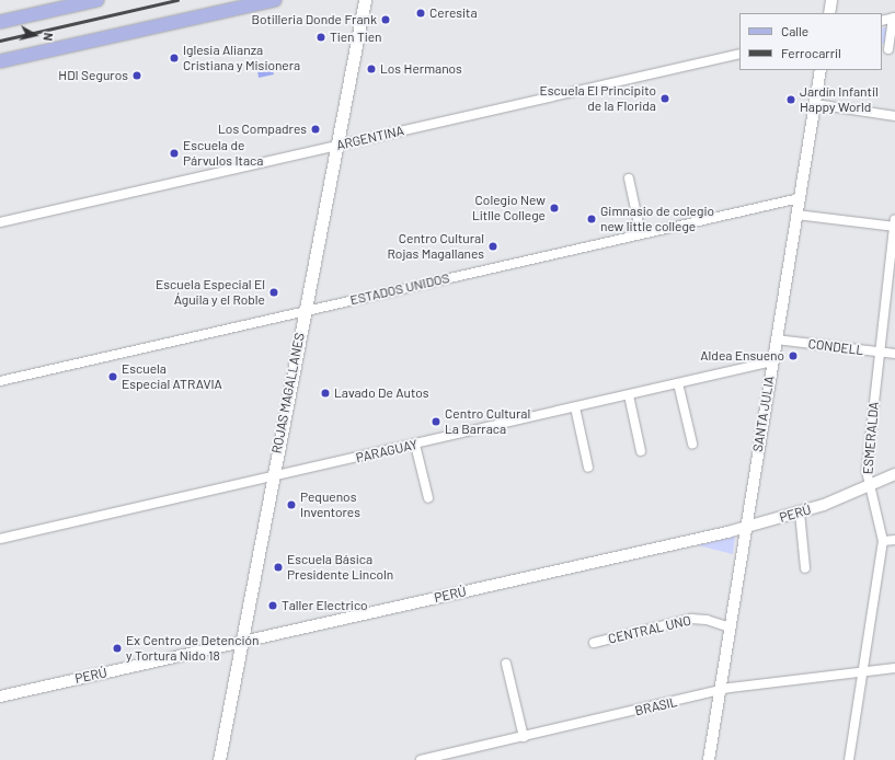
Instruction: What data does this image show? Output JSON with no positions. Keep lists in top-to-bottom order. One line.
{"streets":{"main road":["ROJAS MAGALLANES"],"street":["ARGENTINA","ESTADOS UNIDOS","CONDELL","SANTA JULIA","ESMERALDA","PARAGUAY","PERÚ","CENTRAL UNO","BRASIL"]},"crossings":[["ARGENTINA","ROJAS MAGALLANES"],["ESTADOS UNIDOS","ROJAS MAGALLANES"],["ESTADOS UNIDOS","SANTA JULIA"],["CONDELL","SANTA JULIA"],["CONDELL","ESMERALDA"],["ROJAS MAGALLANES","PARAGUAY"],["ROJAS MAGALLANES","PERÚ"],["SANTA JULIA","PARAGUAY"],["SANTA JULIA","PERÚ"],["SANTA JULIA","CENTRAL UNO"],["SANTA JULIA","BRASIL"],["ESMERALDA","PERÚ"],["ESMERALDA","BRASIL"]],"places":["Ceresita","Botilleria Donde Frank","Tien Tien","Iglesia Alianza Cristiana y Misionera","Los Hermanos","HDI Seguros","Escuela El Principito de la Florida","Jardín Infantil Happy World","Los Compadres","Escuela de Párvulos Itaca","Colegio New Litlle College","Gimnasio de colegio new little college","Centro Cultural Rojas Magallanes","Escuela Especial El Águila y el Roble","Aldea Ensueno","Escuela Especial ATRAVIA","Lavado De Autos","Centro Cultural La Barraca","Pequenos Inventores","Escuela Básica Presidente Lincoln","Taller Electrico","Ex Centro de Detención y Tortura Nido 18"],"legend":["Calle","Ferrocarril"],"north":"right"}
